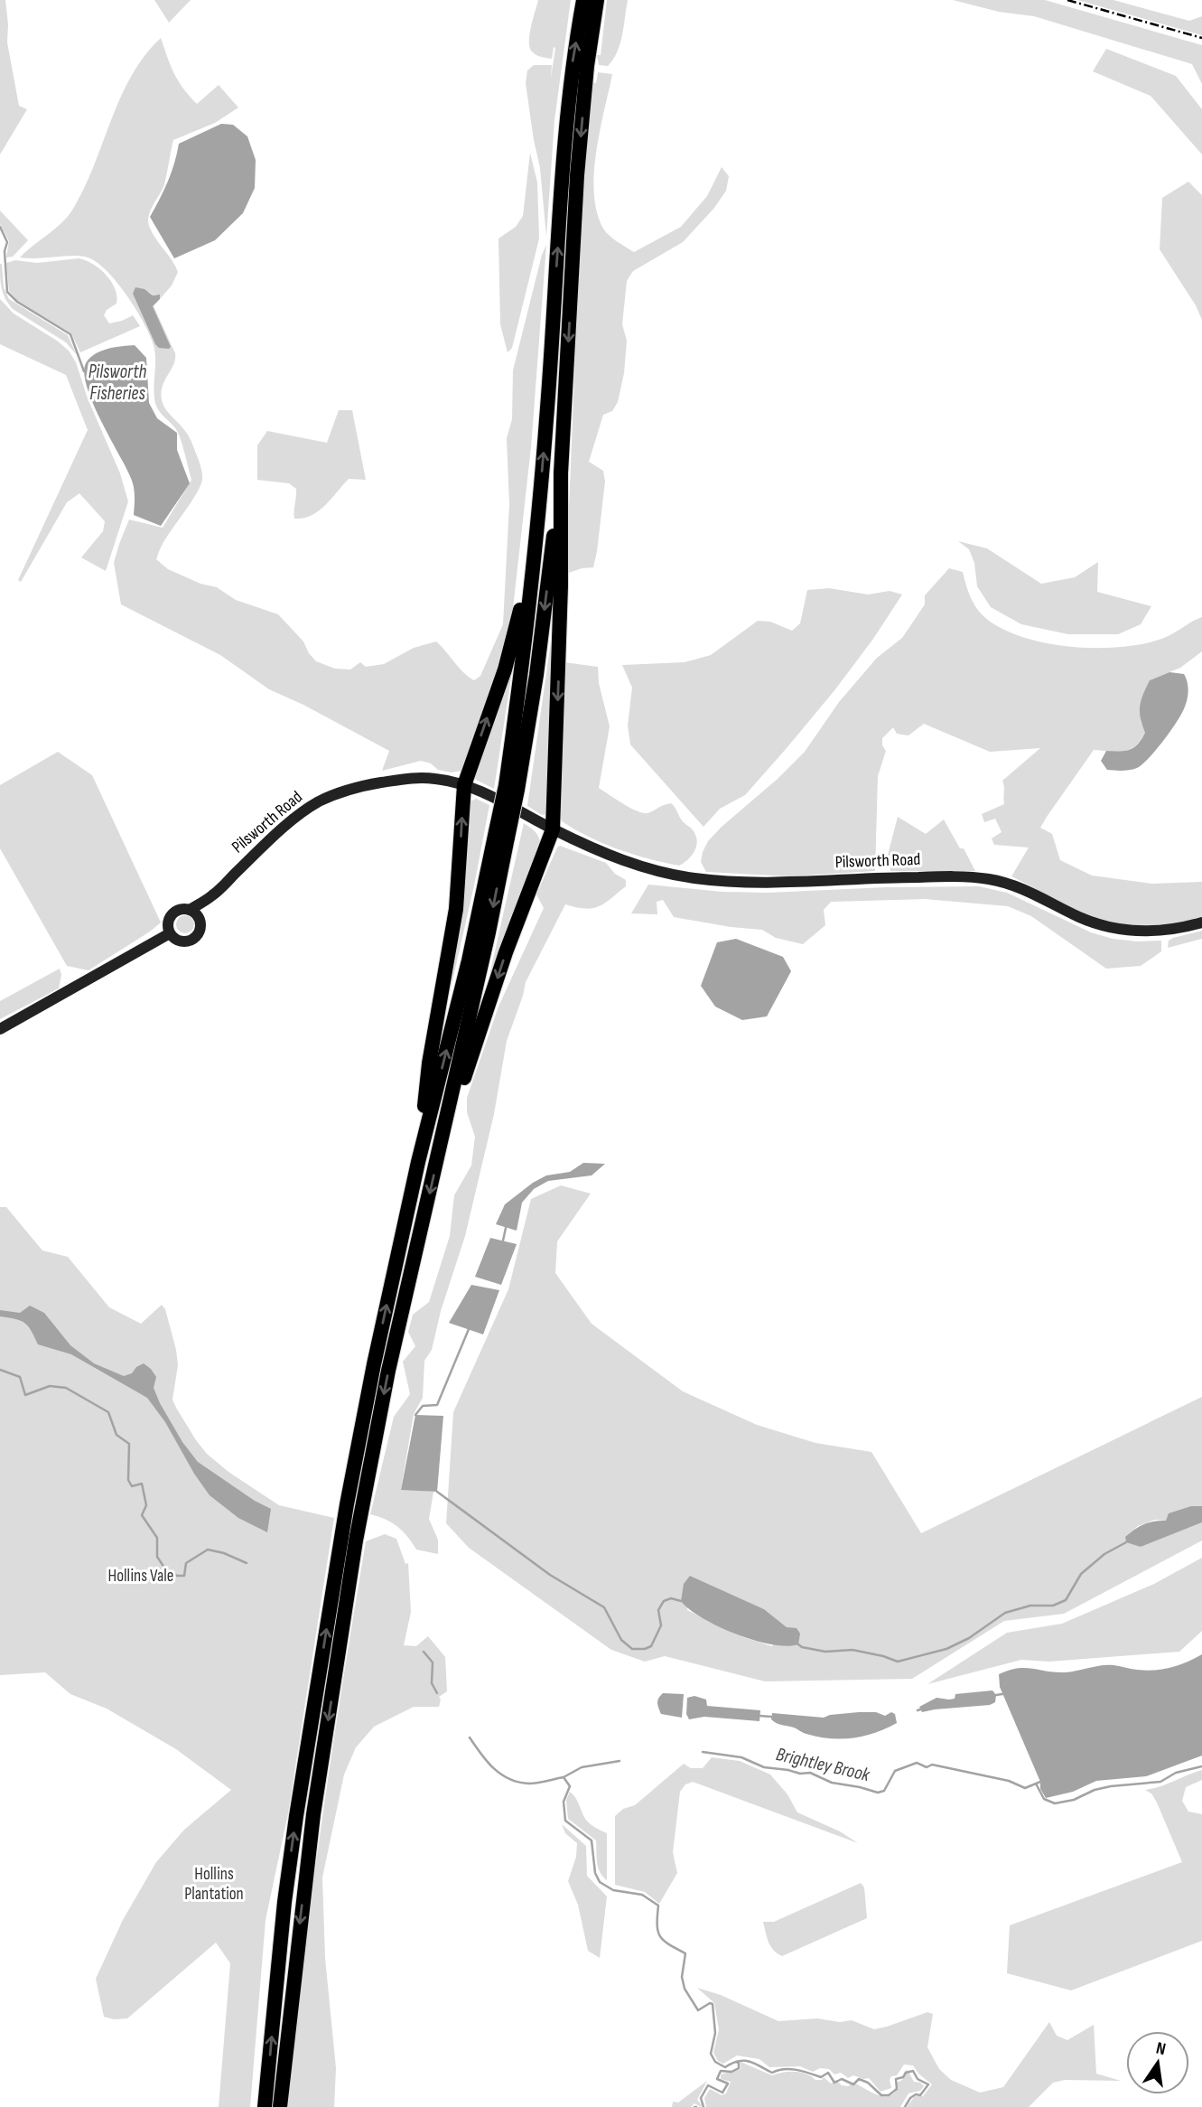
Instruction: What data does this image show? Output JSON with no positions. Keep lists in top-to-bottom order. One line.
{"streets":{"street":["Pilsworth Road"]},"water":["Pilsworth Fisheries","Brightley Brook"],"parks":["Hollins Vale","Hollins Plantation"],"north":"top"}
